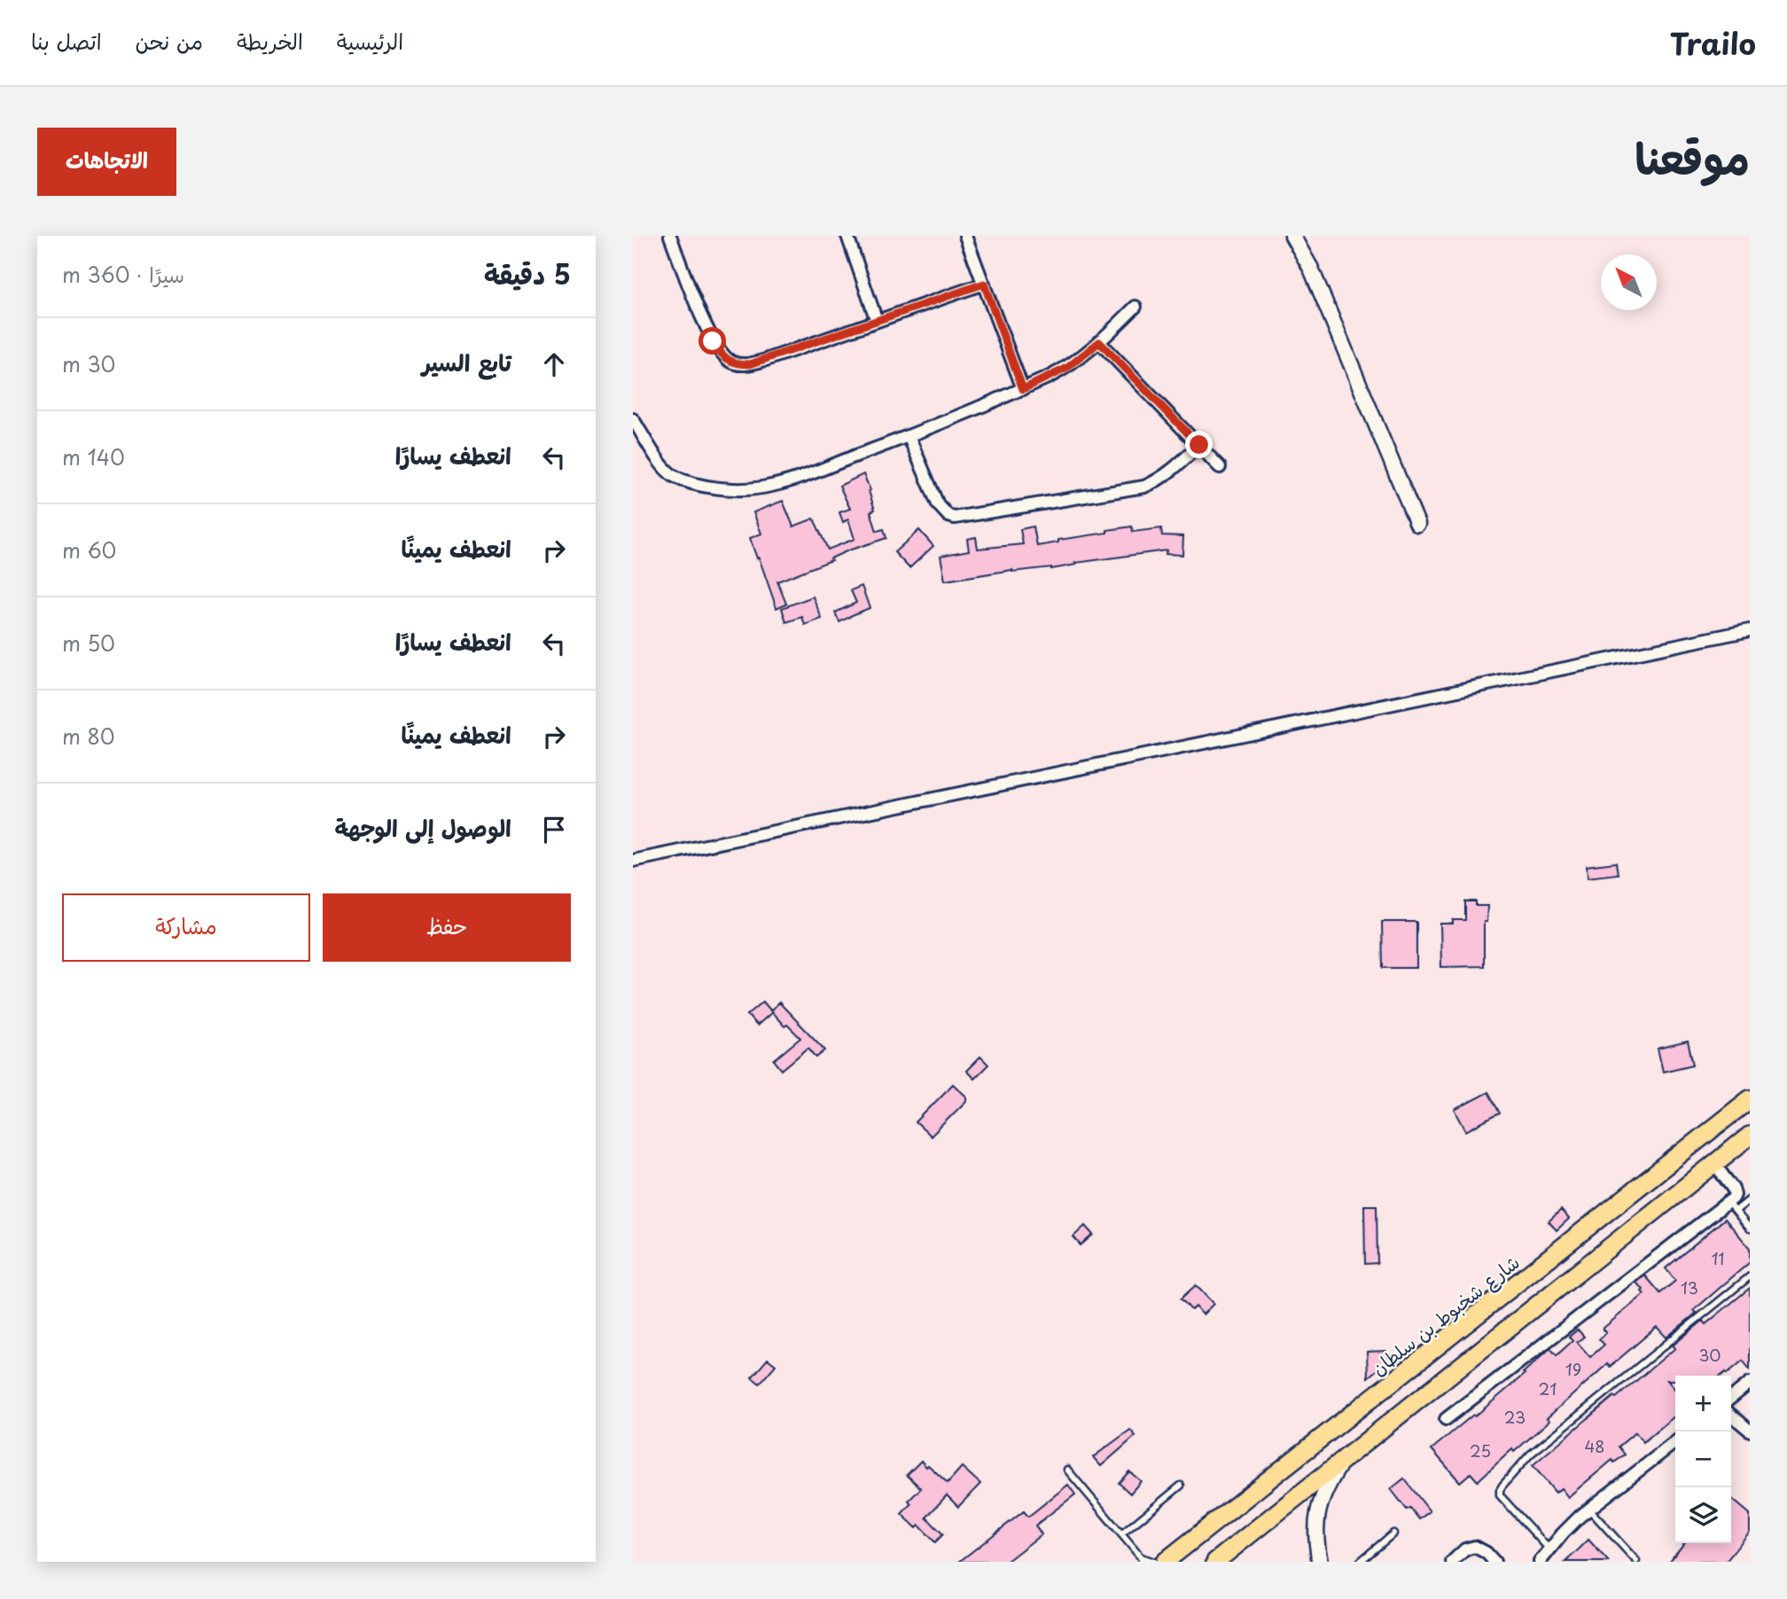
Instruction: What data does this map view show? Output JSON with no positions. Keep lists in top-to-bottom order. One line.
{"streets":{"main road":["شارع شخبوط بن سلطان"]},"house_numbers":["11","13","30","19","21","23","48","25"],"north":"top left","page":{"header":"Trailo","nav":["الرئيسية","الخريطة","من نحن","اتصل بنا"],"title":"موقعنا","buttons":["الاتجاهات",["حفظ","مشاركة"]],"heading":["5 دقيقة","سيرًا · 360 m"],"list":[["تابع السير","30 m"],["انعطف يسارًا","140 m"],["انعطف يمينًا","60 m"],["انعطف يسارًا","50 m"],["انعطف يمينًا","80 m"],"الوصول إلى الوجهة"],"map_buttons":["+","−"]}}
